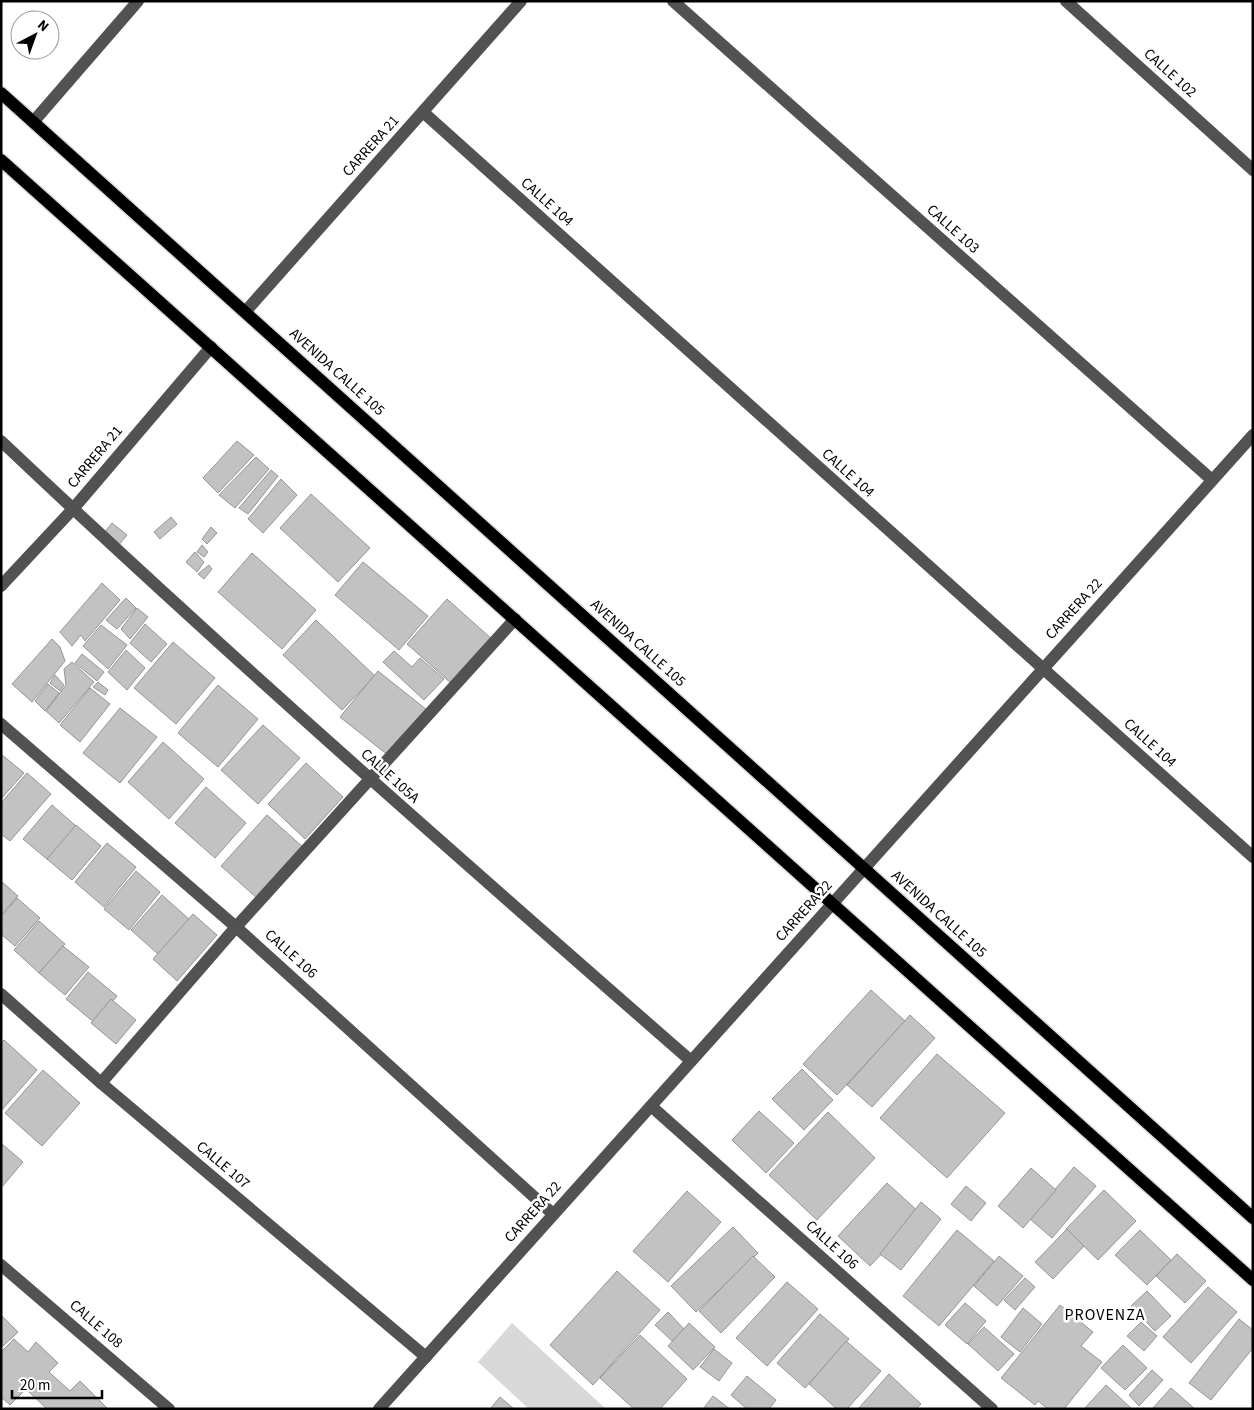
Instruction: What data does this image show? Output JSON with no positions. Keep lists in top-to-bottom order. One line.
{"streets":{"main road":["AVENIDA CALLE 105"],"street":["CALLE 102","CARRERA 21","CALLE 104","CALLE 103","CARRERA 22","CALLE 105A","CALLE 106","CALLE 107","CALLE 108"]},"crossings":[["CARRERA 21","CALLE 104"],["CARRERA 21","AVENIDA CALLE 105"],["CARRERA 21","CALLE 105A"],["CALLE 104","CARRERA 22"],["CALLE 103","CARRERA 22"],["AVENIDA CALLE 105","CARRERA 22"],["CARRERA 22","CALLE 105A"],["CARRERA 22","CALLE 106"],["CARRERA 22","CALLE 107"]],"districts":["PROVENZA"],"scale_bar":"20 m","north":"top right"}
